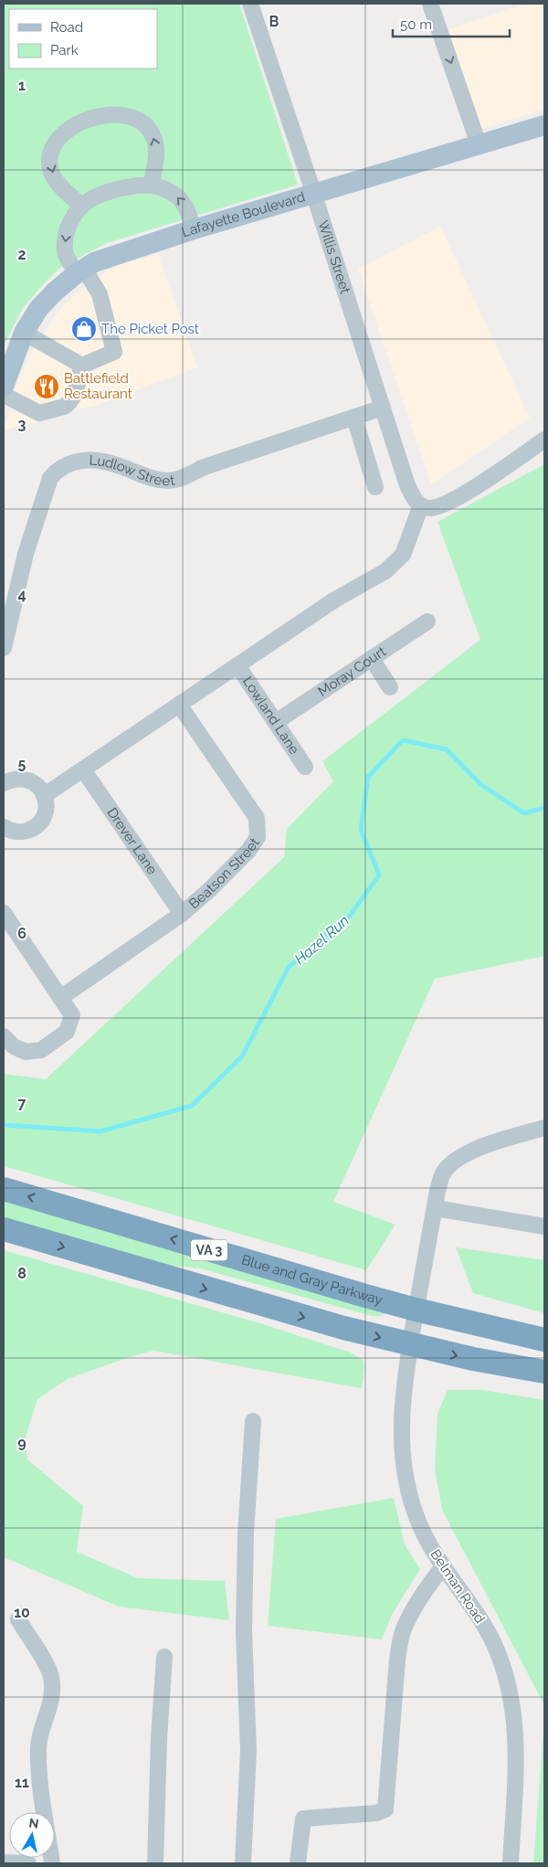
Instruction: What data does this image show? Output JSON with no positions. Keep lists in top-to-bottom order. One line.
{"streets":{"highway":["VA 3","Blue and Gray Parkway"],"main road":["Lafayette Boulevard"],"street":["Willis Street","Ludlow Street","Moray Court","Lowland Lane","Drever Lane","Beatson Street","Belman Road"]},"crossings":[["Lafayette Boulevard","Willis Street"],["Willis Street","Ludlow Street"],["Moray Court","Lowland Lane"],["Drever Lane","Beatson Street"],["Blue and Gray Parkway","Belman Road"]],"water":["Hazel Run"],"places":{"shop":["The Picket Post"],"restaurant":["Battlefield Restaurant"]},"legend":["Road","Park"],"scale_bar":"50 m","north":"top","grid":{"columns":["B"],"rows":["1","2","3","4","5","6","7","8","9","10","11"]}}
